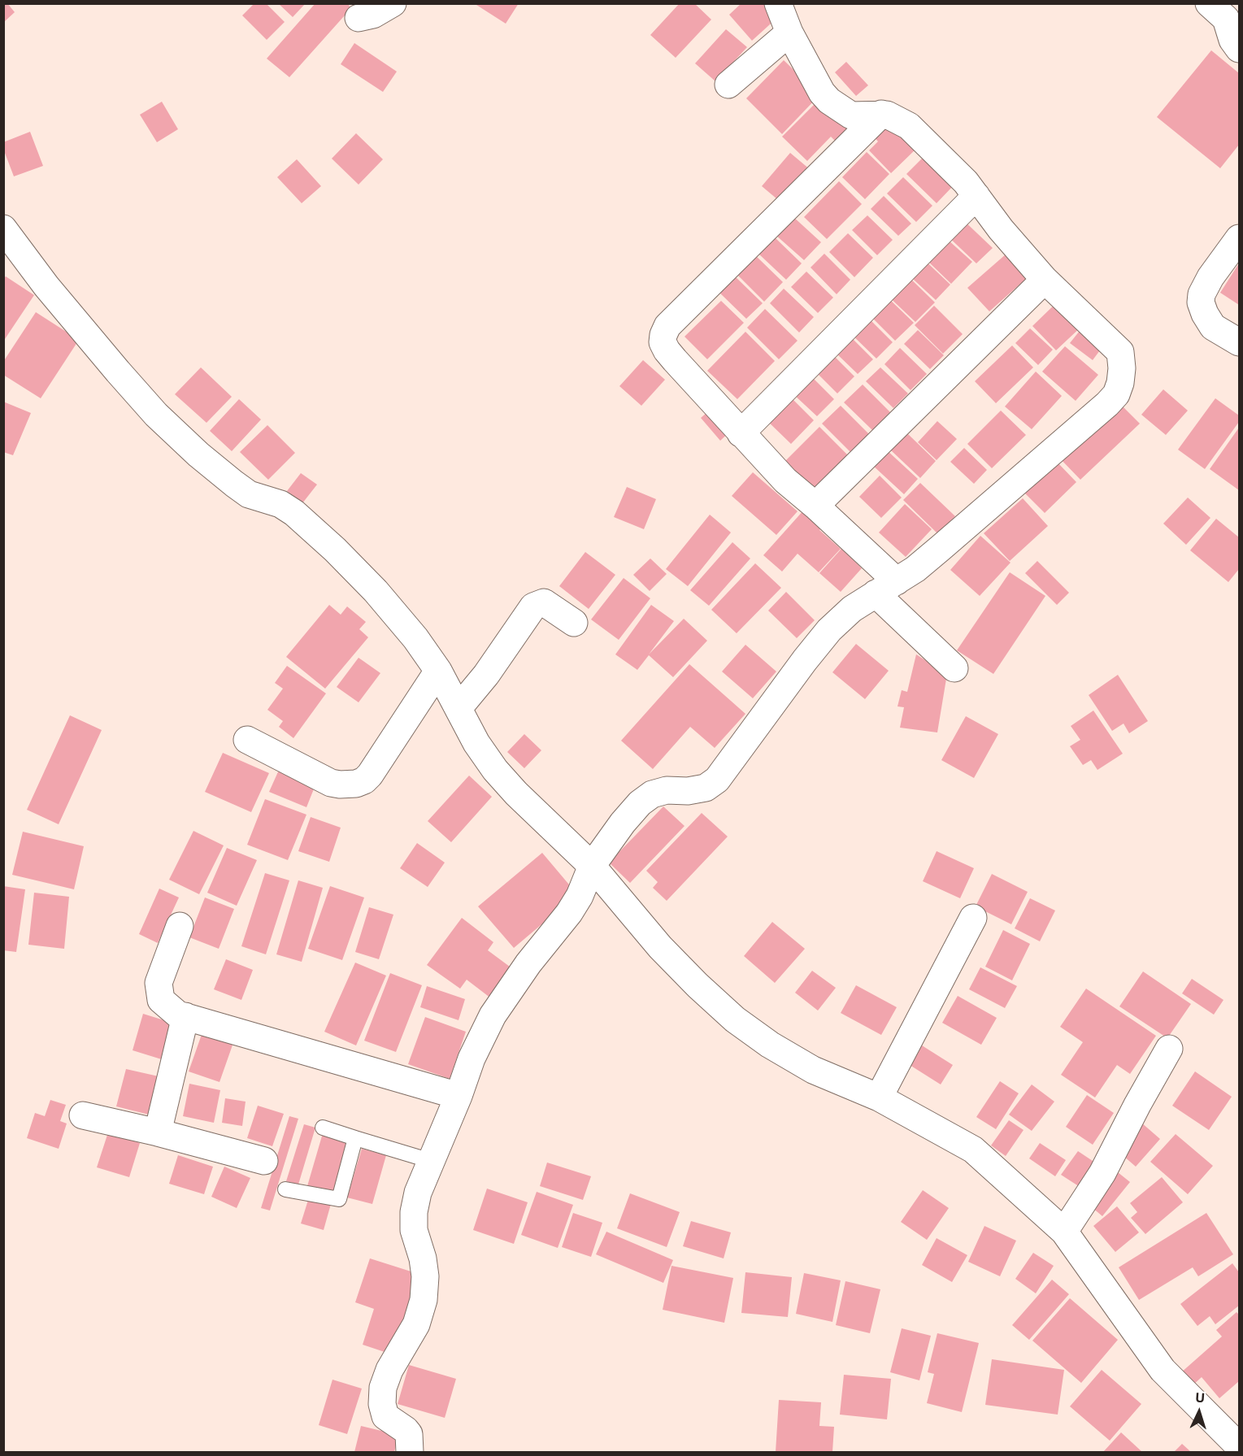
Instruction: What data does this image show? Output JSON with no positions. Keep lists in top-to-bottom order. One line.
{"north":"top"}
